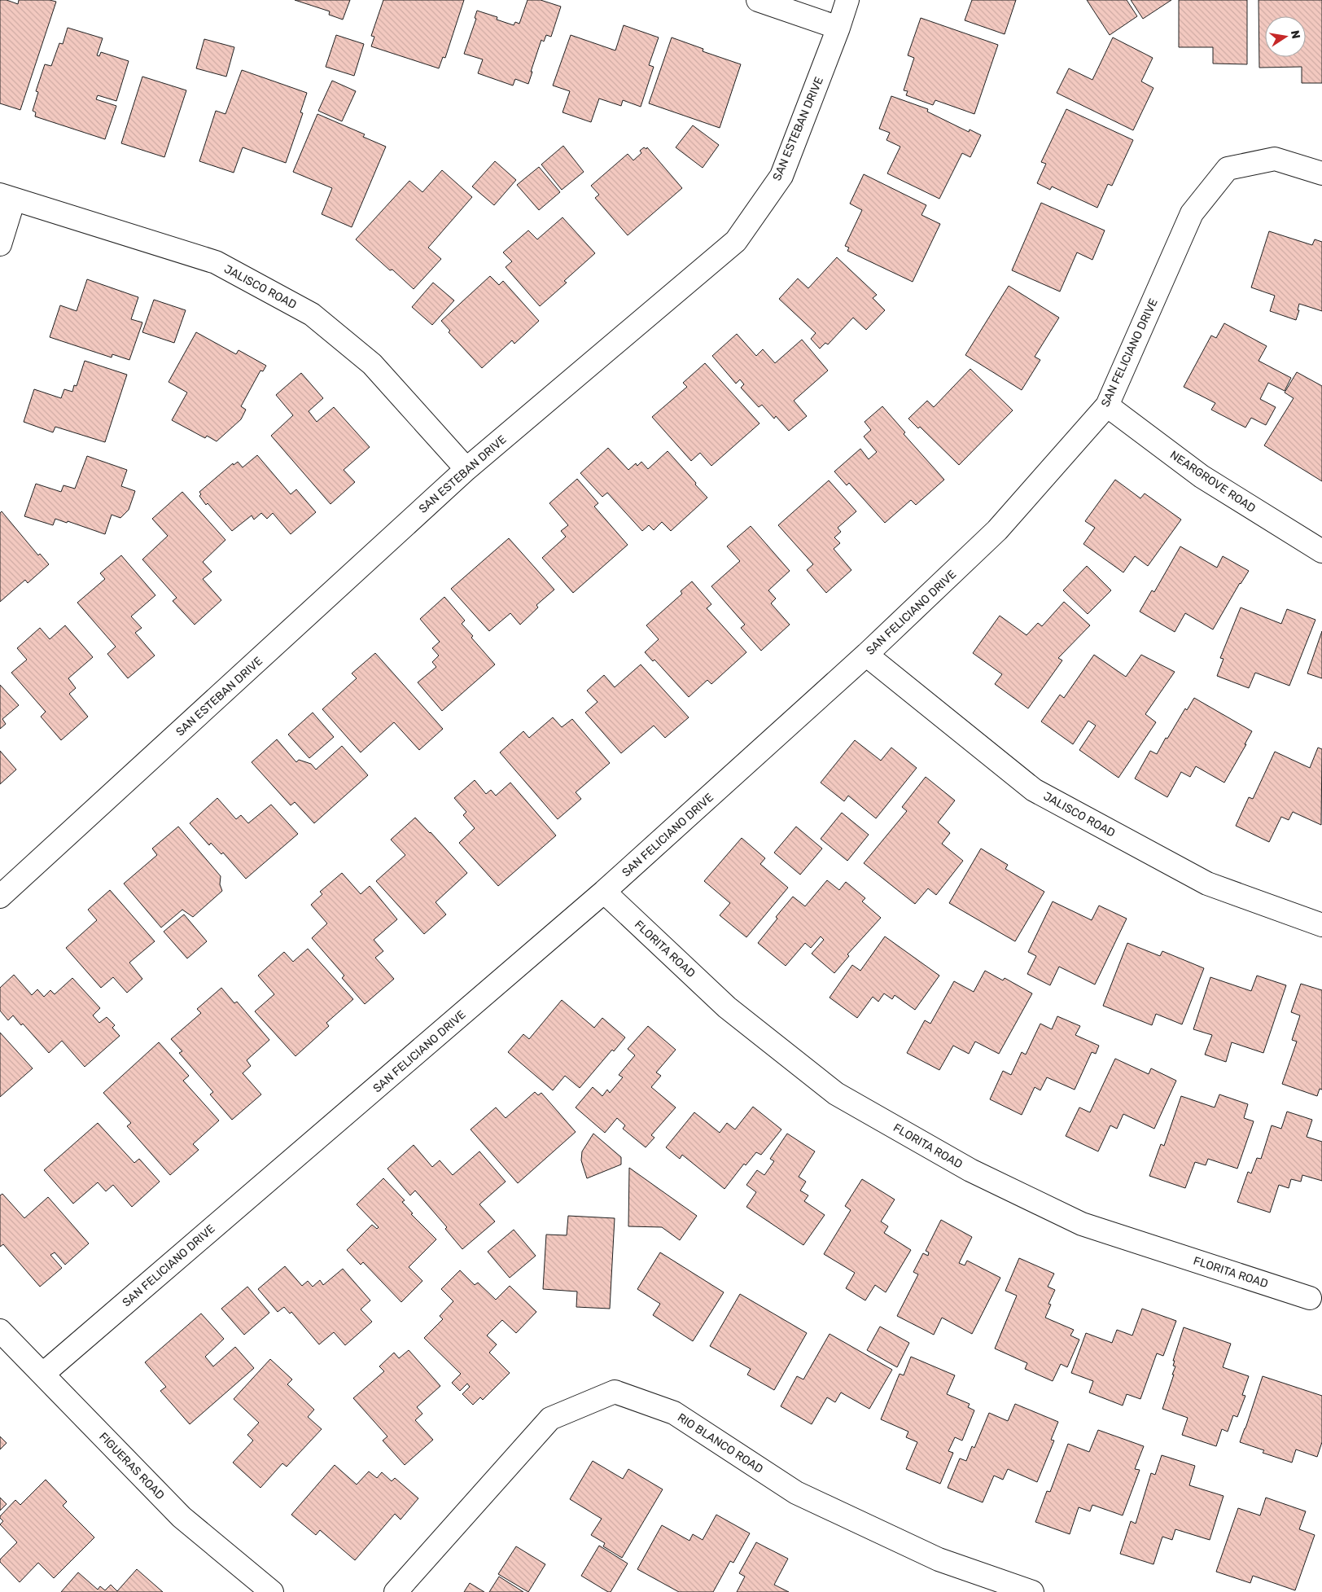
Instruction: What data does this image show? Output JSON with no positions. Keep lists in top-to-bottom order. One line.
{"streets":{"street":["SAN ESTEBAN DRIVE","JALISCO ROAD","SAN FELICIANO DRIVE","NEARGROVE ROAD","FLORITA ROAD","RIO BLANCO ROAD","FIGUERAS ROAD"]},"crossings":[["SAN ESTEBAN DRIVE","JALISCO ROAD"],["JALISCO ROAD","SAN FELICIANO DRIVE"],["SAN FELICIANO DRIVE","NEARGROVE ROAD"],["SAN FELICIANO DRIVE","FLORITA ROAD"],["SAN FELICIANO DRIVE","FIGUERAS ROAD"]],"north":"right"}
